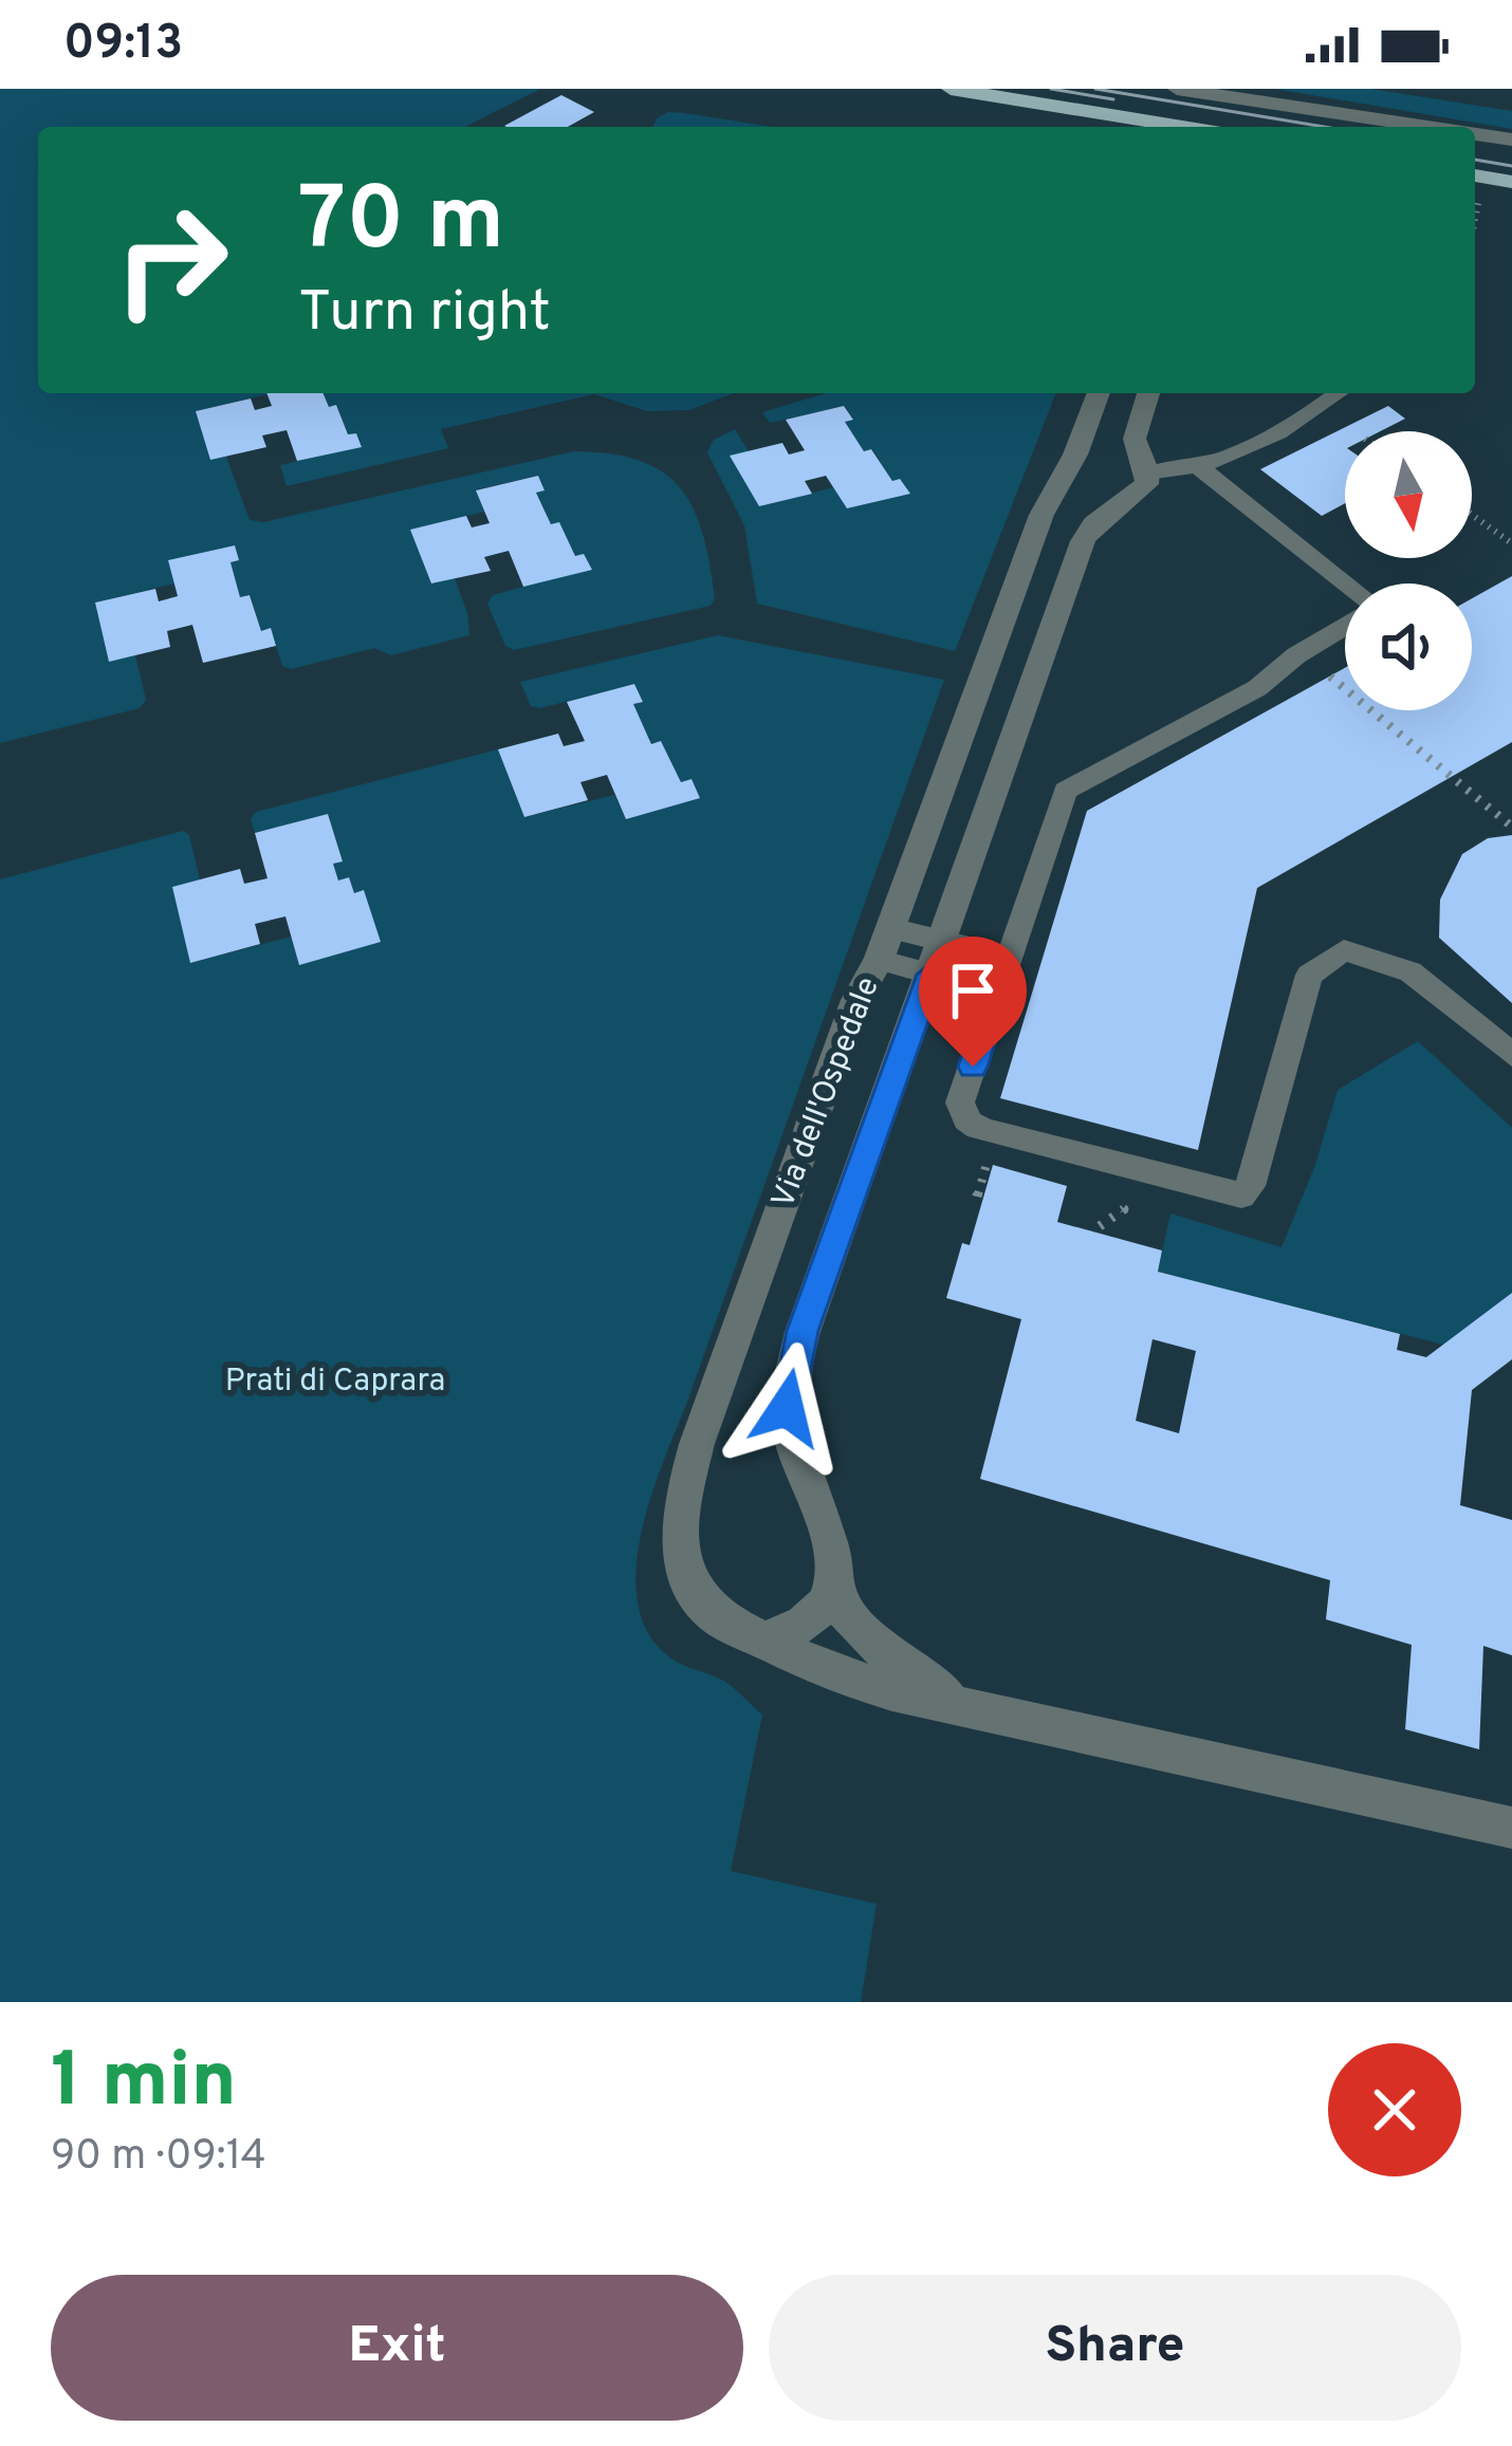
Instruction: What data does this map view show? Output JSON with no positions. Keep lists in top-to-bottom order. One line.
{"streets":{"street":["Via dell'Ospedale"]},"parks":["Prati di Caprara"],"north":"bottom","page":{"status":"09:13","turn":["70 m","Turn right"],"heading":["1 min","90 m · 09:14"],"buttons":["Exit","Share"]}}
